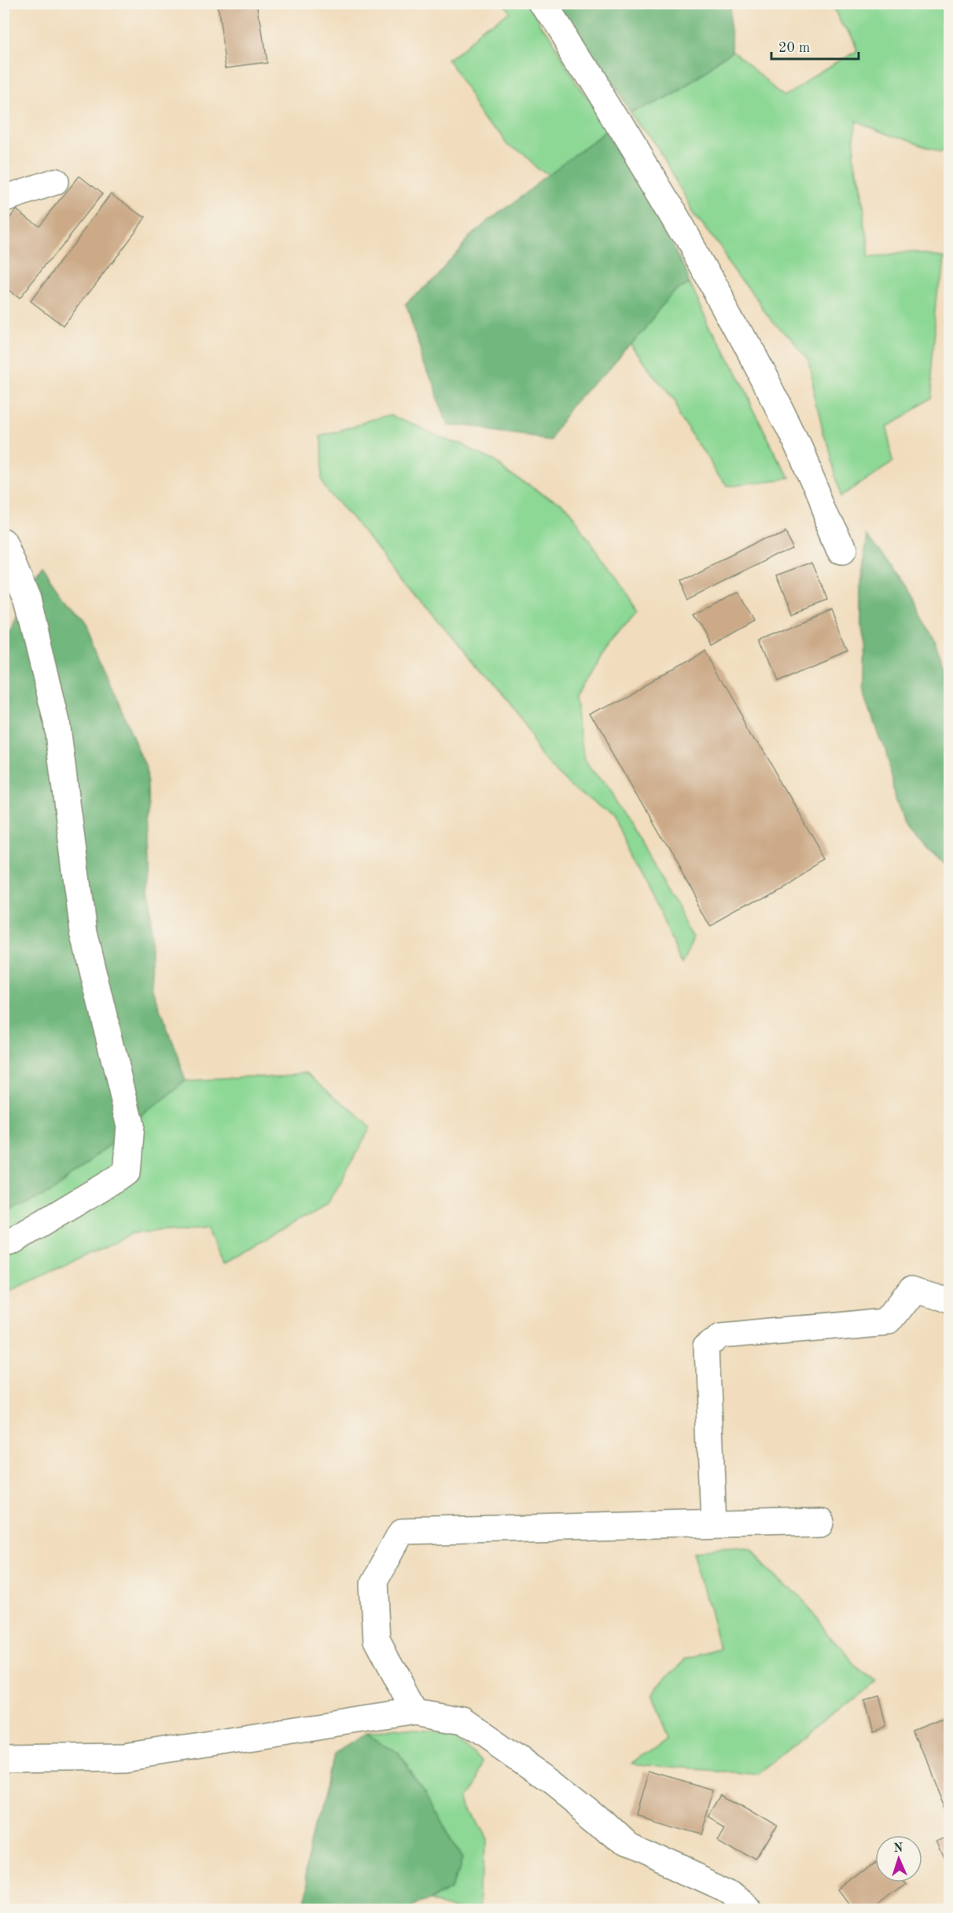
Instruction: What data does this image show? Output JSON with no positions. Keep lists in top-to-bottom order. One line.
{"scale_bar":"20 m","north":"top"}
